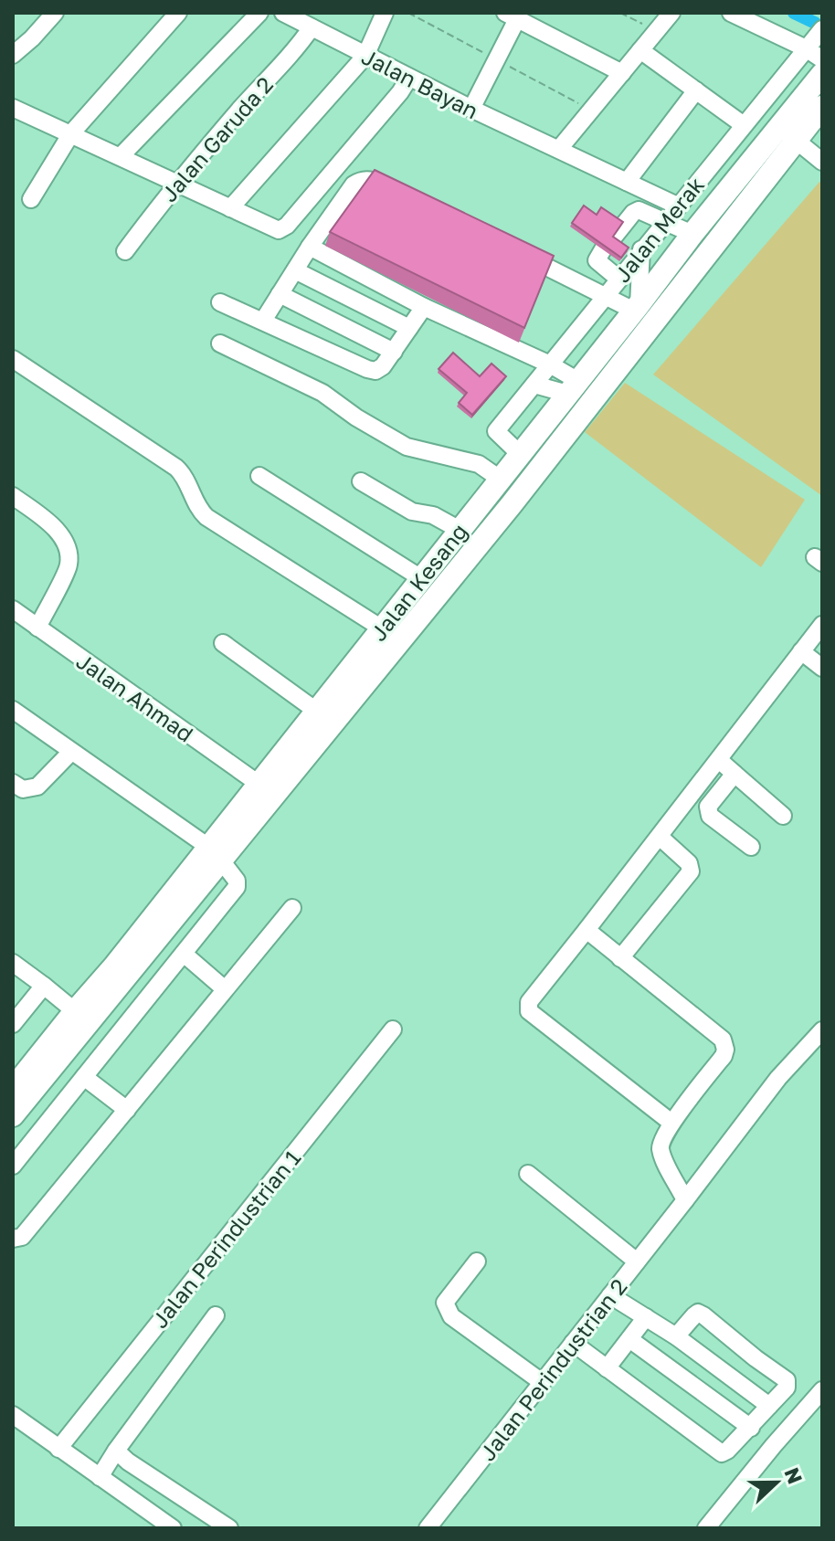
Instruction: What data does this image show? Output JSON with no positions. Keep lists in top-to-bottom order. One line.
{"streets":{"main road":["Jalan Kesang"],"street":["Jalan Bayan","Jalan Garuda 2","Jalan Merak","Jalan Ahmad","Jalan Perindustrian 1","Jalan Perindustrian 2"]},"crossings":[["Jalan Bayan","Jalan Garuda 2"],["Jalan Bayan","Jalan Merak"],["Jalan Merak","Jalan Kesang"],["Jalan Kesang","Jalan Ahmad"]],"north":"right"}
